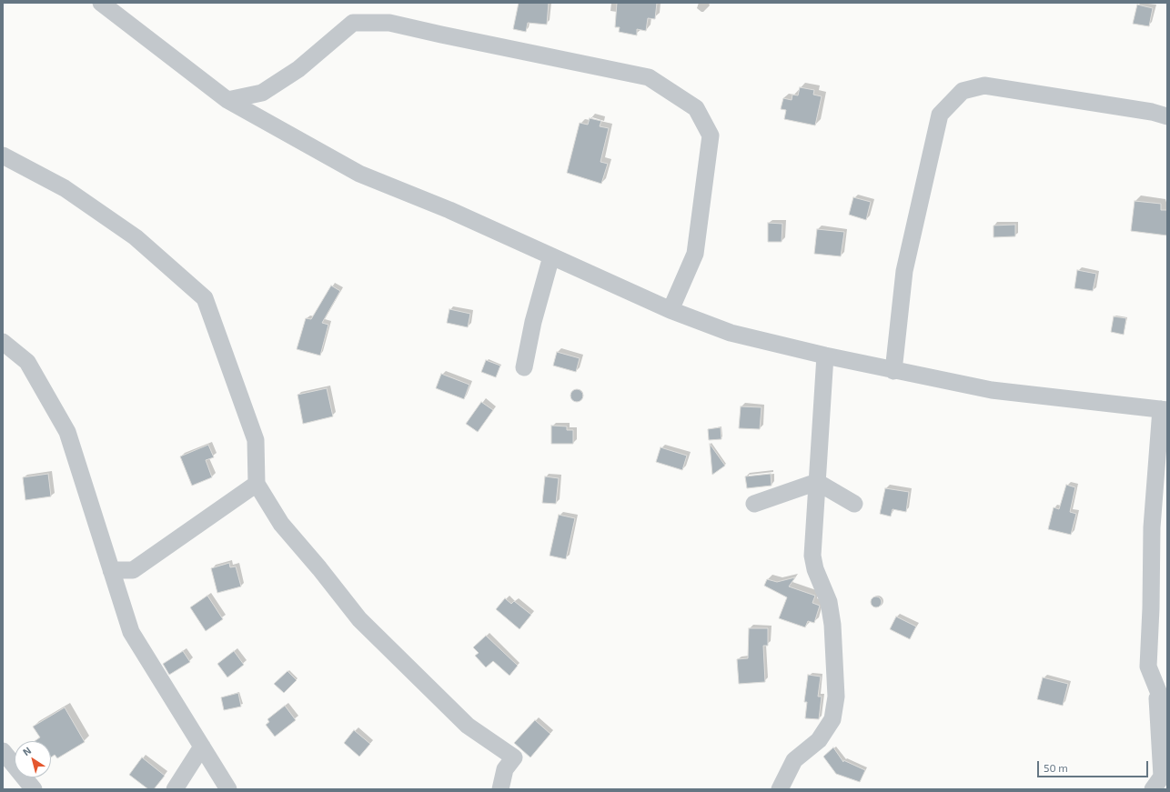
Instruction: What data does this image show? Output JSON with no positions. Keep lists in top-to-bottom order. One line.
{"scale_bar":"50 m","north":"top left"}
